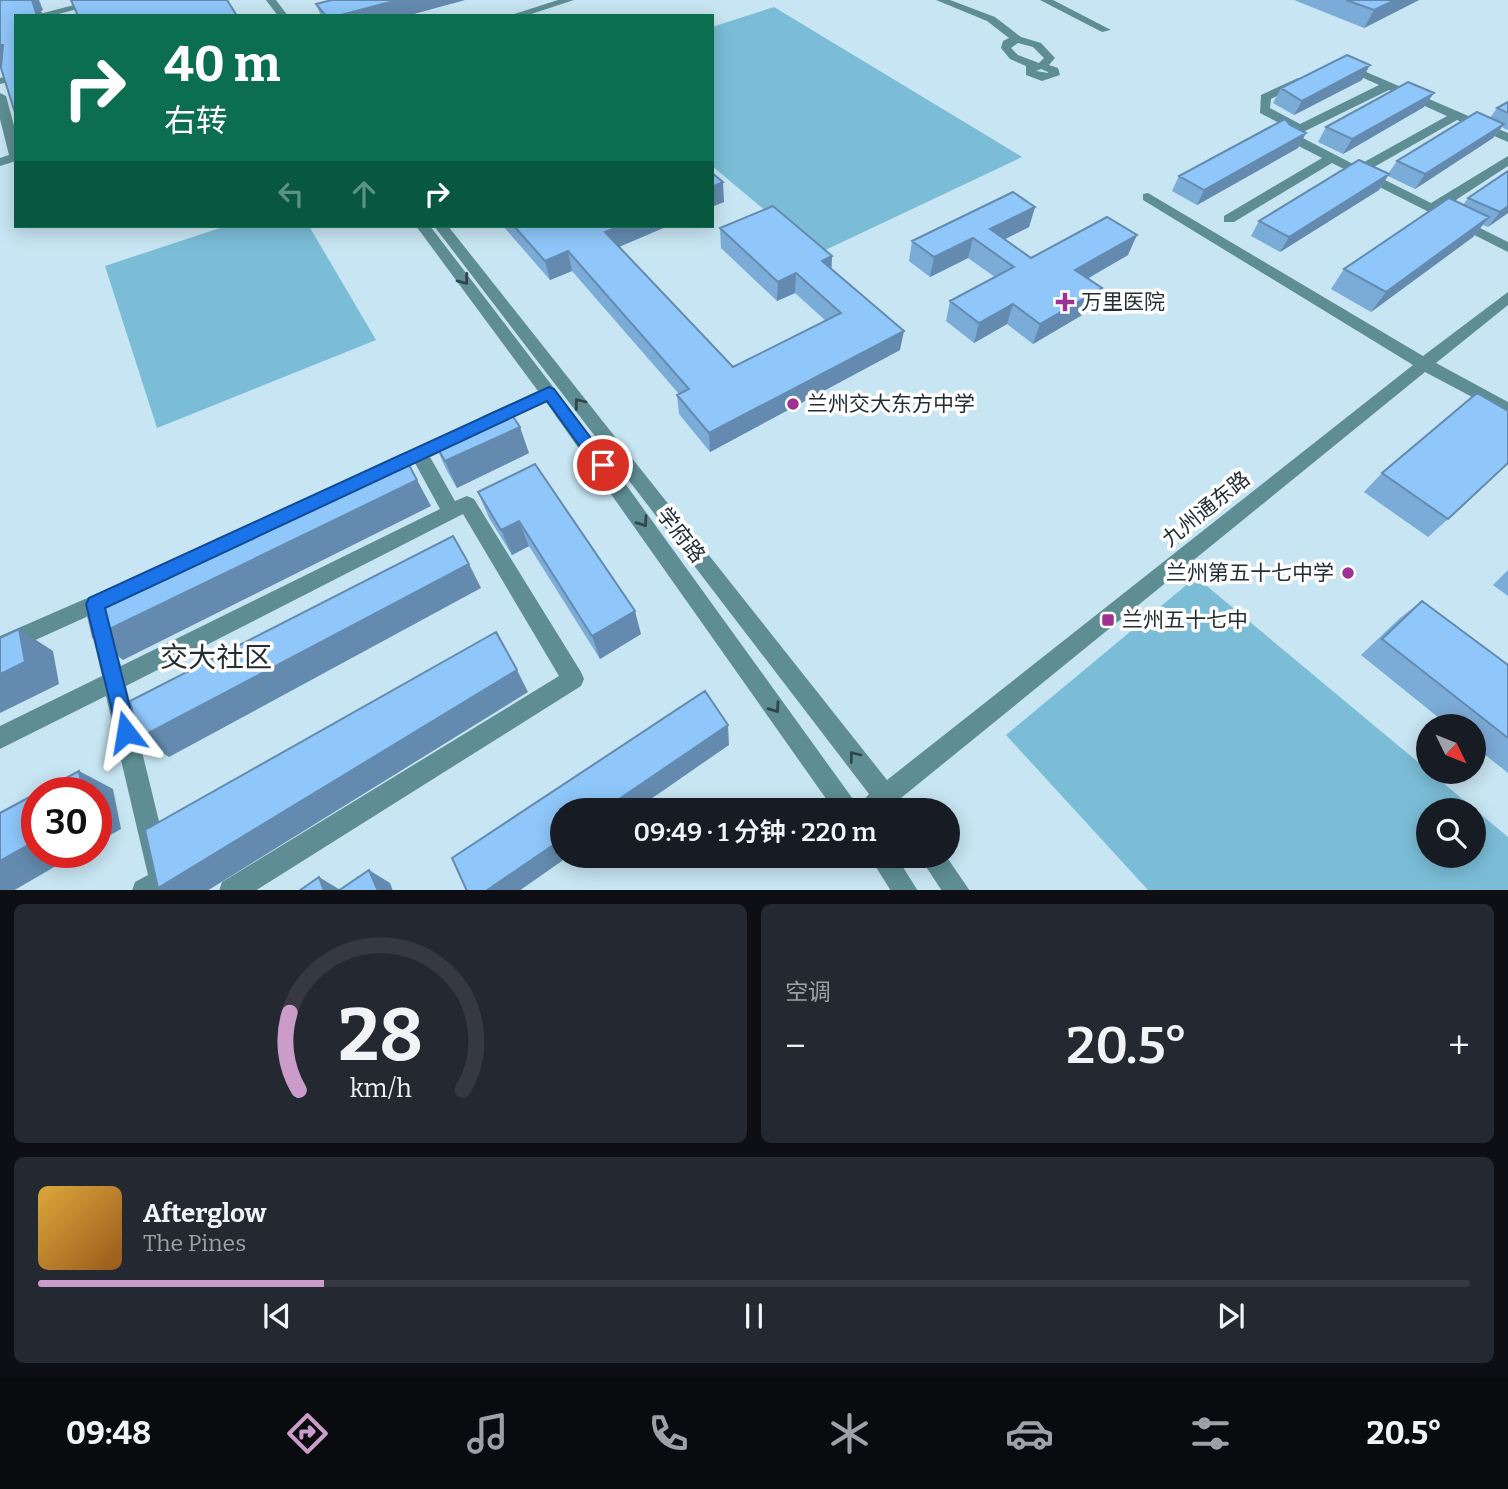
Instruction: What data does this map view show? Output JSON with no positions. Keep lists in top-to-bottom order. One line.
{"streets":{"street":["九州通东路","学府路"]},"districts":["交大社区"],"places":{"health":["万里医院"],"other":["兰州交大东方中学","兰州第五十七中学"],"transit":["兰州五十七中"]},"north":"bottom right","page":{"turn":["40 m","右转"],"limit":"30","trip":"09:49 · 1 分钟 · 220 m","tile":"空调","heat":["−","20.5°","+"],"song":["Afterglow","The Pines"],"tabs":["09:48","20.5°"],"gauge":["28","km/h"]}}
